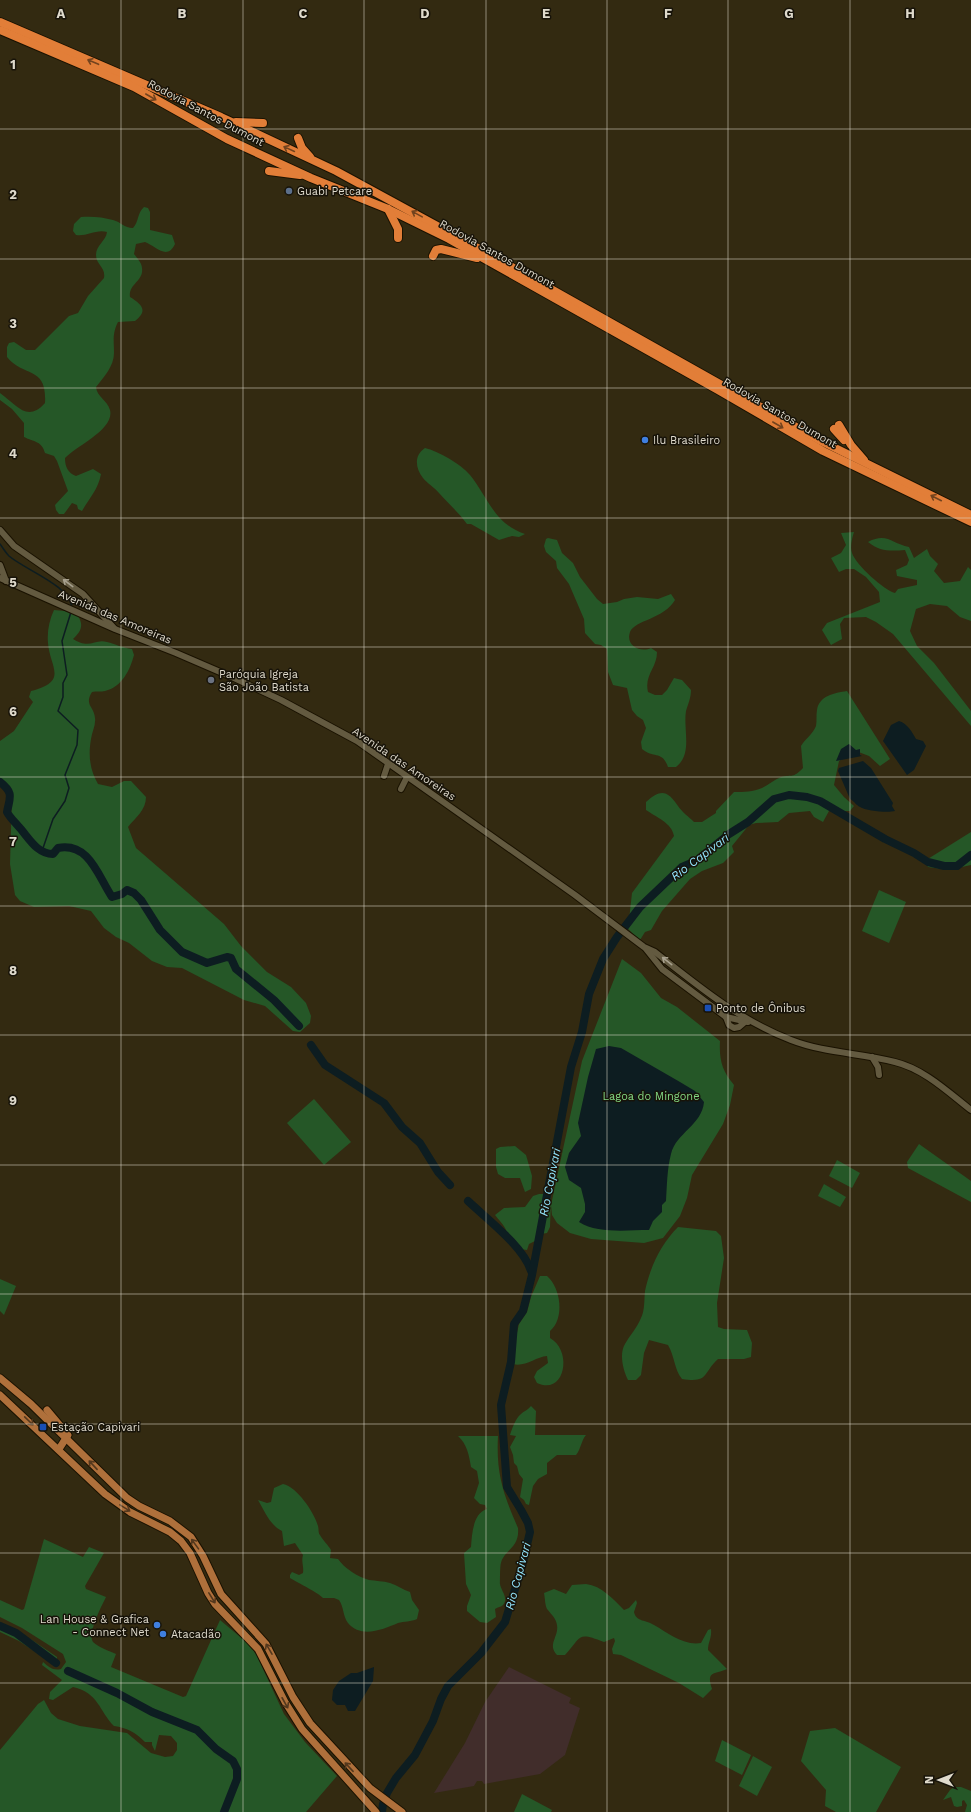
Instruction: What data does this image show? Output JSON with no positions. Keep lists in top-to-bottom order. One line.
{"streets":{"highway":["Rodovia Santos Dumont"],"main road":["Avenida das Amoreiras"]},"water":["Rio Capivari"],"parks":["Lagoa do Mingone"],"places":{"other":["Guabi Petcare","Ilu Brasileiro","Paróquia Igreja São João Batista","Lan House & Grafica - Connect Net","Atacadão"],"transit":["Ponto de Ônibus","Estação Capivari"]},"north":"left","grid":{"columns":["A","B","C","D","E","F","G","H"],"rows":["1","2","3","4","5","6","7","8","9"]}}
